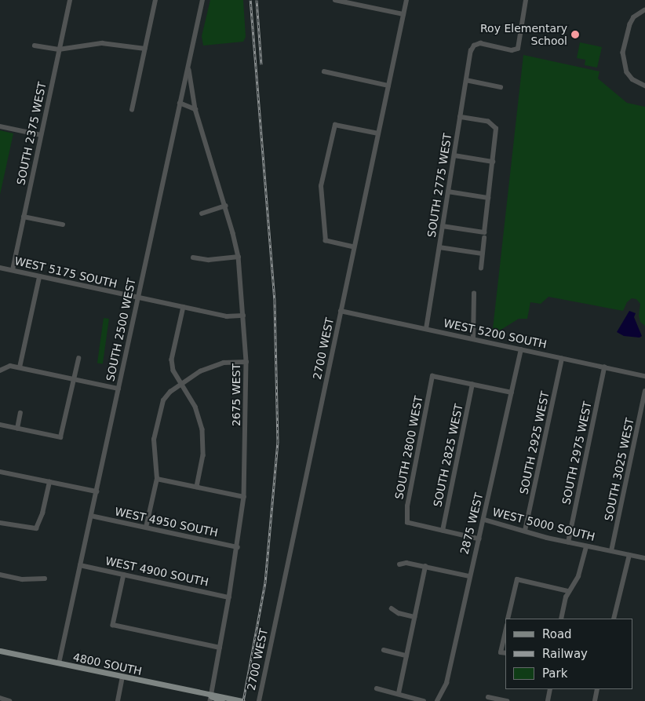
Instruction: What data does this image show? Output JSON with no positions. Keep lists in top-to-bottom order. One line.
{"streets":{"main road":["4800 SOUTH"],"street":["SOUTH 2375 WEST","SOUTH 2775 WEST","WEST 5175 SOUTH","SOUTH 2500 WEST","WEST 5200 SOUTH","2700 WEST","2675 WEST","SOUTH 2925 WEST","SOUTH 2800 WEST","SOUTH 2975 WEST","SOUTH 2825 WEST","SOUTH 3025 WEST","WEST 4950 SOUTH","2875 WEST","WEST 5000 SOUTH","WEST 4900 SOUTH"]},"crossings":[["SOUTH 2375 WEST","WEST 5175 SOUTH"],["SOUTH 2775 WEST","WEST 5200 SOUTH"],["WEST 5175 SOUTH","SOUTH 2500 WEST"],["WEST 5175 SOUTH","2675 WEST"],["SOUTH 2500 WEST","2675 WEST"],["SOUTH 2500 WEST","WEST 4950 SOUTH"],["SOUTH 2500 WEST","WEST 4900 SOUTH"],["SOUTH 2500 WEST","4800 SOUTH"],["WEST 5200 SOUTH","2700 WEST"],["WEST 5200 SOUTH","SOUTH 2925 WEST"],["WEST 5200 SOUTH","SOUTH 2975 WEST"],["WEST 5200 SOUTH","2875 WEST"],["2675 WEST","WEST 4950 SOUTH"],["2675 WEST","WEST 4900 SOUTH"],["2675 WEST","4800 SOUTH"],["SOUTH 2925 WEST","WEST 5000 SOUTH"],["SOUTH 2800 WEST","SOUTH 2825 WEST"],["SOUTH 2975 WEST","WEST 5000 SOUTH"],["SOUTH 3025 WEST","WEST 5000 SOUTH"],["2875 WEST","WEST 5000 SOUTH"]],"places":["Roy Elementary School"],"legend":["Road","Railway","Park"]}
